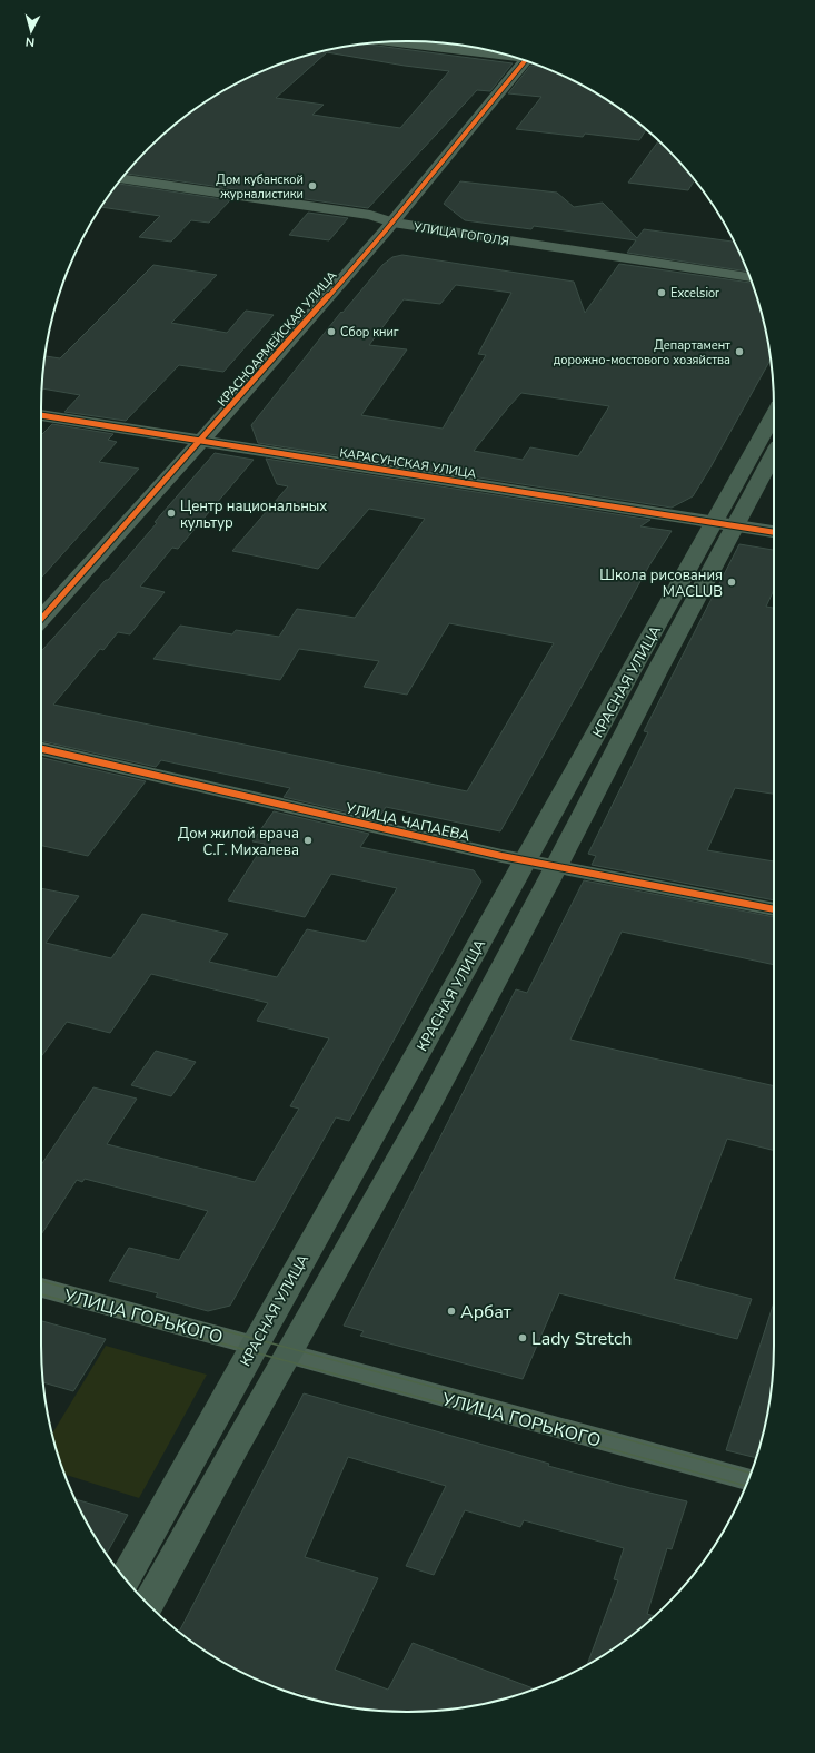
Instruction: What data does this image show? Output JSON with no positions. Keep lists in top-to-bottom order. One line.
{"streets":{"main road":["КРАСНАЯ УЛИЦА"],"street":["УЛИЦА ГОГОЛЯ","КРАСНОАРМЕЙСКАЯ УЛИЦА","КАРАСУНСКАЯ УЛИЦА","УЛИЦА ЧАПАЕВА","УЛИЦА ГОРЬКОГО"]},"crossings":[["УЛИЦА ГОГОЛЯ","КРАСНОАРМЕЙСКАЯ УЛИЦА"],["КРАСНОАРМЕЙСКАЯ УЛИЦА","КАРАСУНСКАЯ УЛИЦА"],["КАРАСУНСКАЯ УЛИЦА","КРАСНАЯ УЛИЦА"],["КРАСНАЯ УЛИЦА","УЛИЦА ЧАПАЕВА"],["КРАСНАЯ УЛИЦА","УЛИЦА ГОРЬКОГО"]],"places":["Дом кубанской журналистики","Excelsior","Сбор книг","Департамент дорожно-мостового хозяйства","Центр национальных культур","Школа рисования MACLUB","Дом жилой врача С.Г. Михалева","Арбат","Lady Stretch"],"north":"bottom"}
